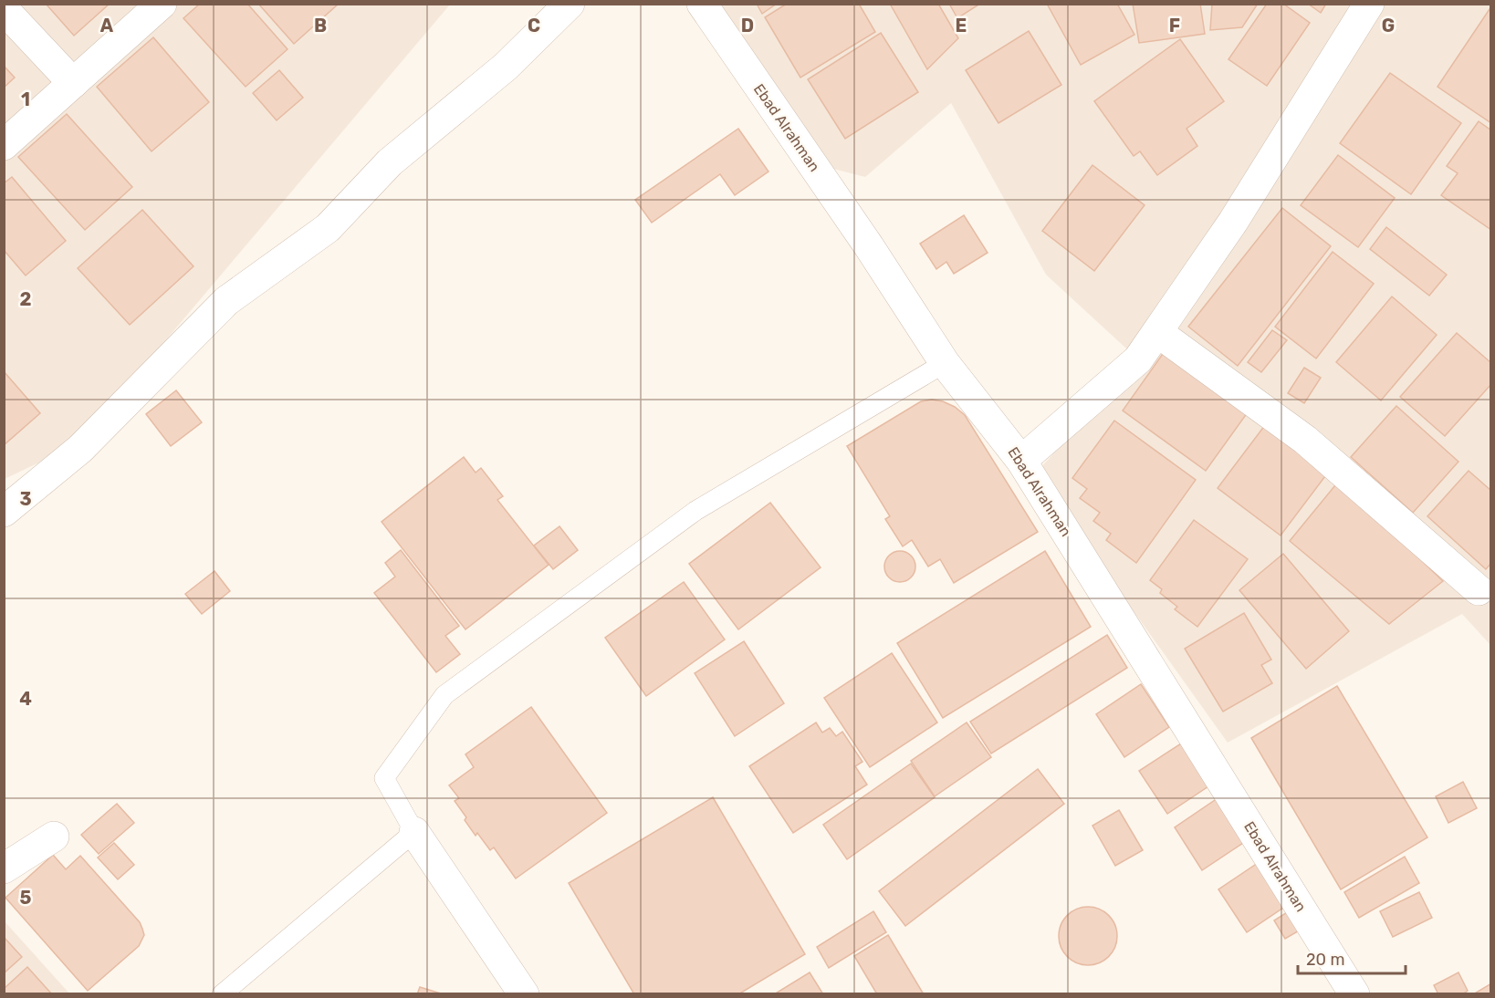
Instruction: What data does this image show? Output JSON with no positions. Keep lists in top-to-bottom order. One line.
{"streets":{"street":["Ebad Alrahman"]},"scale_bar":"20 m","grid":{"columns":["A","B","C","D","E","F","G"],"rows":["1","2","3","4","5"]}}
